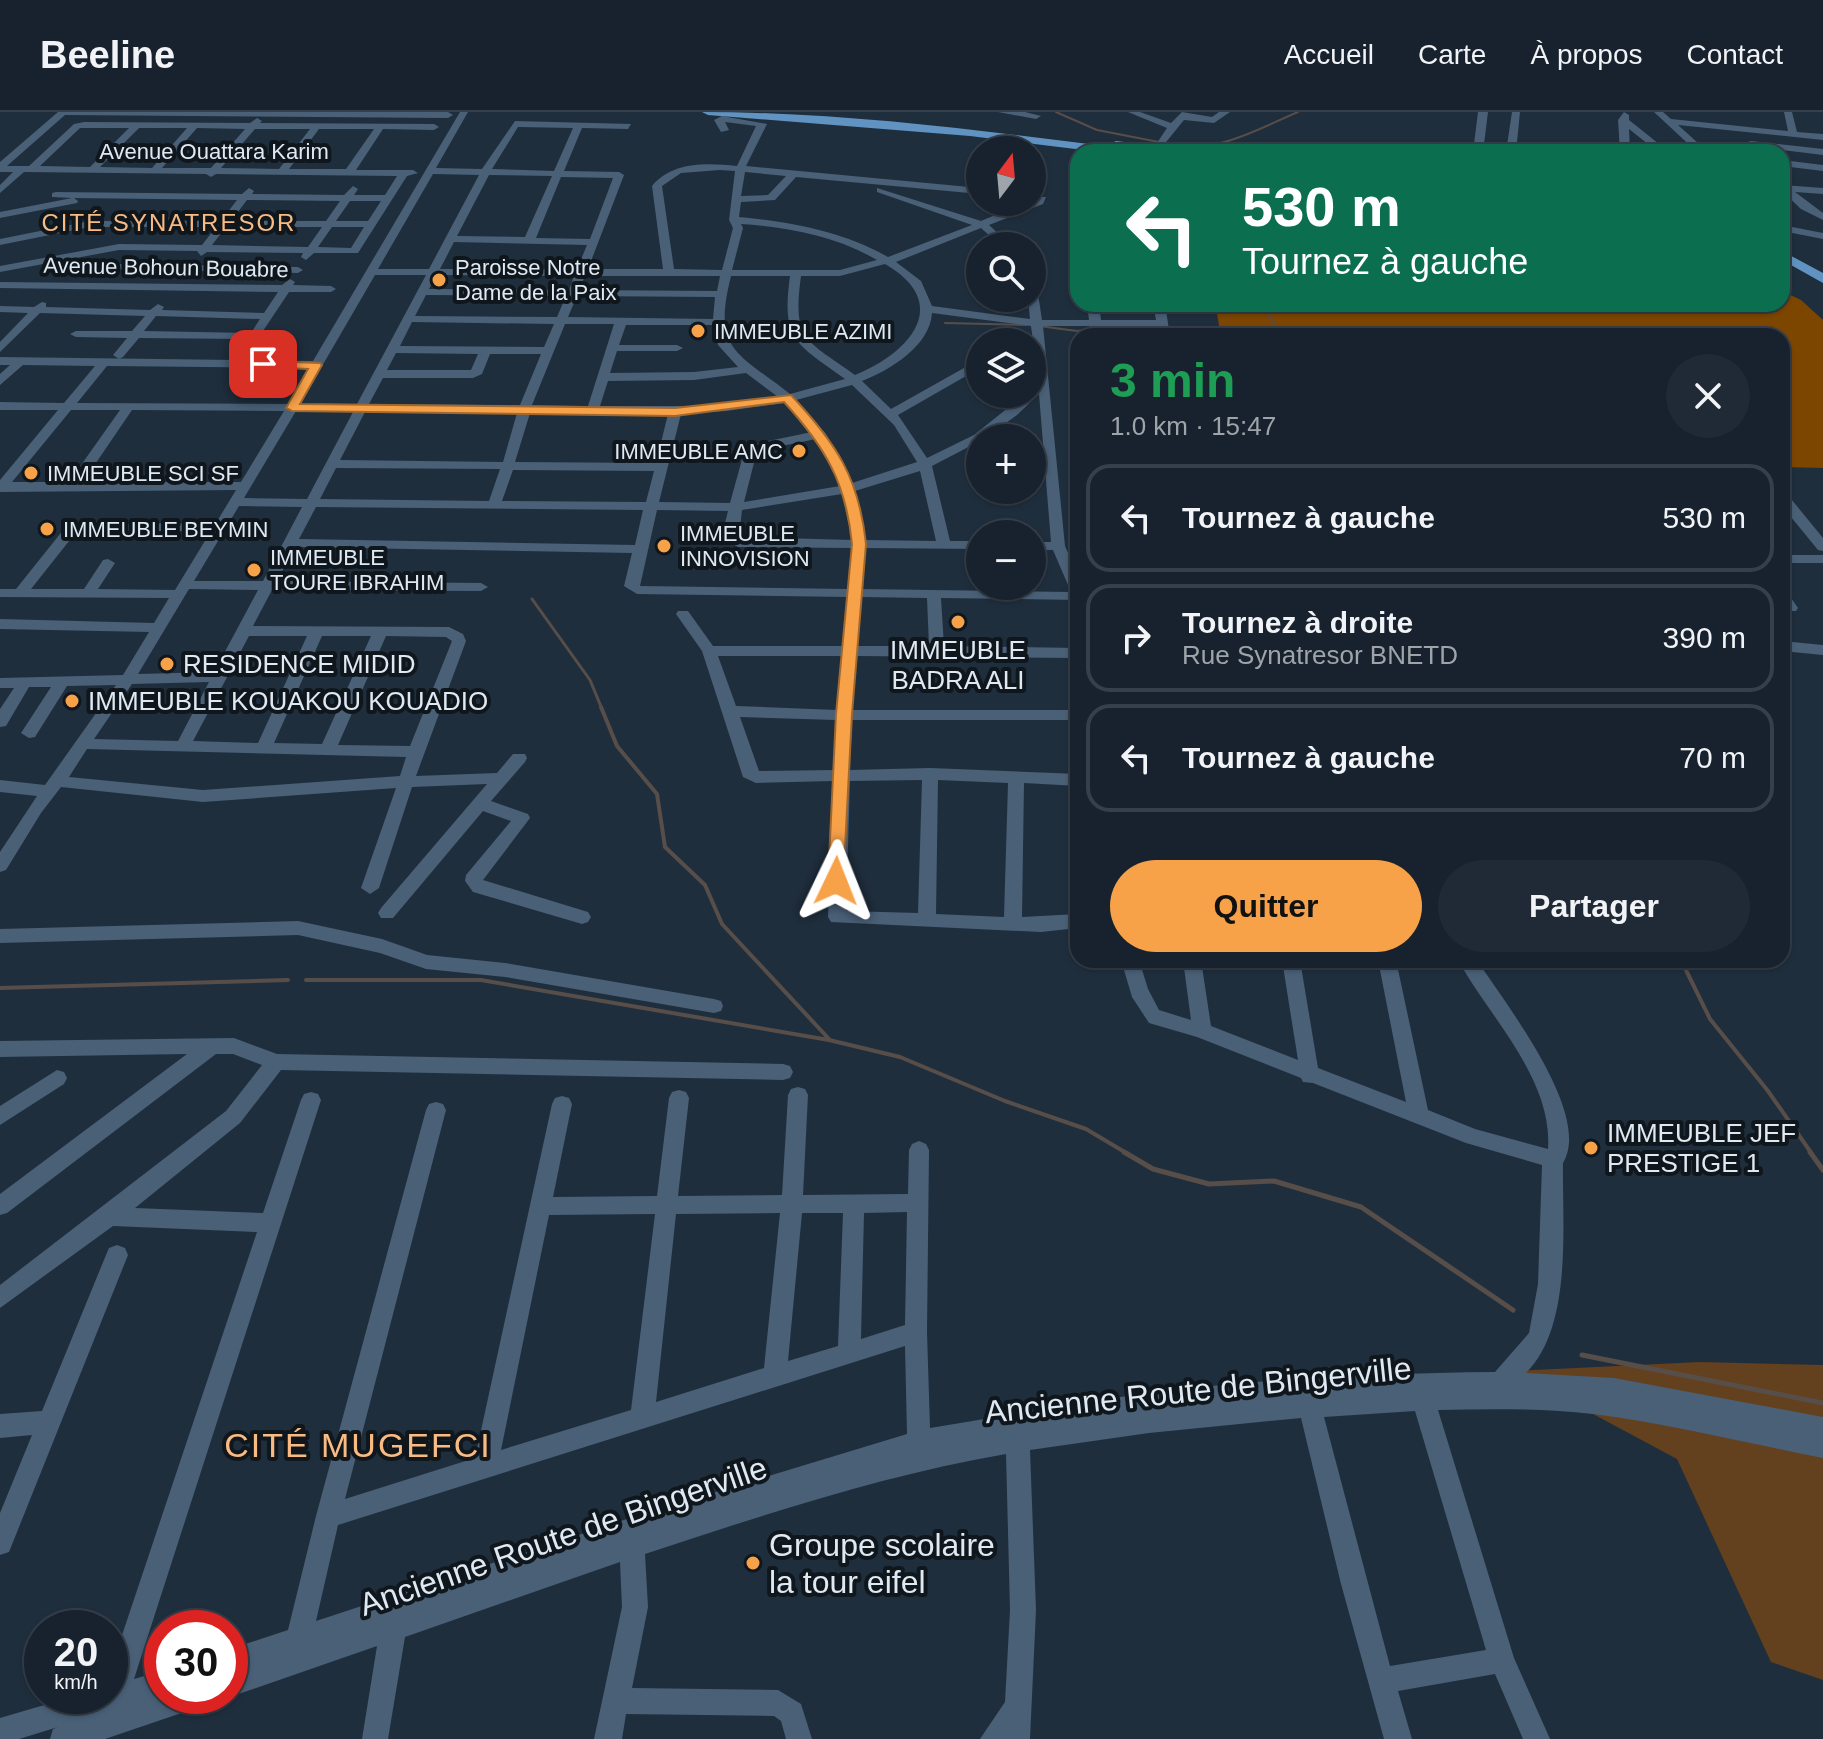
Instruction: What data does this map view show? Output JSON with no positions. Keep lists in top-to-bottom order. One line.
{"streets":{"street":["Avenue Ouattara Karim","Avenue Bohoun Bouabre","Ancienne Route de Bingerville"]},"districts":["CITÉ SYNATRESOR","CITÉ MUGEFCI"],"places":["Paroisse Notre Dame de la Paix","IMMEUBLE AZIMI","IMMEUBLE AMC","IMMEUBLE SCI SF","IMMEUBLE BEYMIN","IMMEUBLE INNOVISION","IMMEUBLE TOURE IBRAHIM","IMMEUBLE BADRA ALI","RESIDENCE MIDID","IMMEUBLE KOUAKOU KOUADIO","IMMEUBLE JEF PRESTIGE 1","Groupe scolaire la tour eifel"],"north":"top","page":{"header":"Beeline","nav":["Accueil","Carte","À propos","Contact"],"map_buttons":["+","−"],"turn":["530 m","Tournez à gauche"],"heading":["3 min","1.0 km · 15:47"],"list":[{"name":"Tournez à gauche","value":"530 m"},{"name":"Tournez à droite","note":"Rue Synatresor BNETD","value":"390 m"},{"name":"Tournez à gauche","value":"70 m"}],"buttons":["Quitter","Partager"],"speed":"20 km/h","limit":"30"}}
